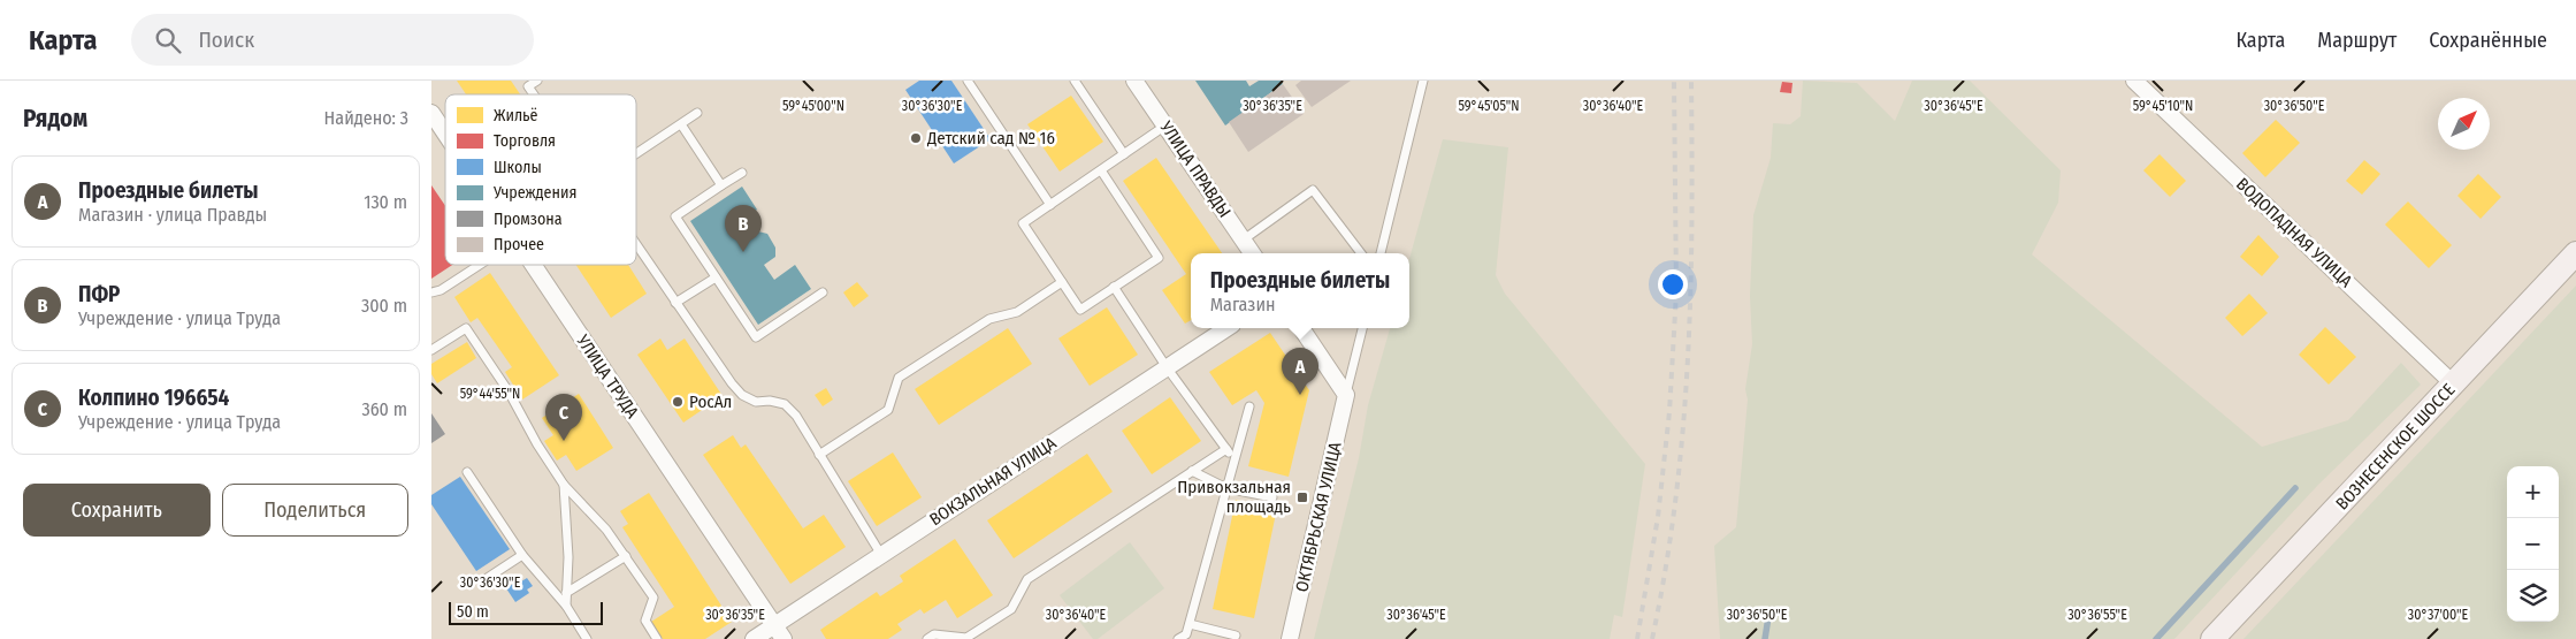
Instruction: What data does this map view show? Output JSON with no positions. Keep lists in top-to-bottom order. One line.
{"streets":{"street":["УЛИЦА ПРАВДЫ","ВОДОПАДНАЯ УЛИЦА","УЛИЦА ТРУДА","ВОЗНЕСЕНСКОЕ ШОССЕ","ВОКЗАЛЬНАЯ УЛИЦА","ОКТЯБРЬСКАЯ УЛИЦА"]},"crossings":[["ВОДОПАДНАЯ УЛИЦА","ВОЗНЕСЕНСКОЕ ШОССЕ"],["УЛИЦА ТРУДА","ВОКЗАЛЬНАЯ УЛИЦА"]],"places":{"other":["Детский сад № 16","РосАл"],"transit":["Привокзальная площадь"]},"legend":["Жильё","Торговля","Школы","Учреждения","Промзона","Прочее"],"scale_bar":"50 m","north":"top right","page":{"header":"Карта","search":"Поиск","nav":["Карта","Маршрут","Сохранённые"],"heading":["Рядом","Найдено: 3"],"list":[{"mark":"A","name":"Проездные билеты","note":"Магазин · улица Правды","value":"130 m"},{"mark":"B","name":"ПФР","note":"Учреждение · улица Труда","value":"300 m"},{"mark":"C","name":"Колпино 196654","note":"Учреждение · улица Труда","value":"360 m"}],"pins":["B","A","C"],"popup":["Проездные билеты","Магазин"],"buttons":["Сохранить","Поделиться"],"map_buttons":["+","−"],"scale":"50 m"},"coordinates":["59°45'00\"N","30°36'30\"E","30°36'35\"E","59°45'05\"N","30°36'40\"E","30°36'45\"E","59°45'10\"N","30°36'50\"E","59°44'55\"N","30°36'55\"E","30°37'00\"E"]}
